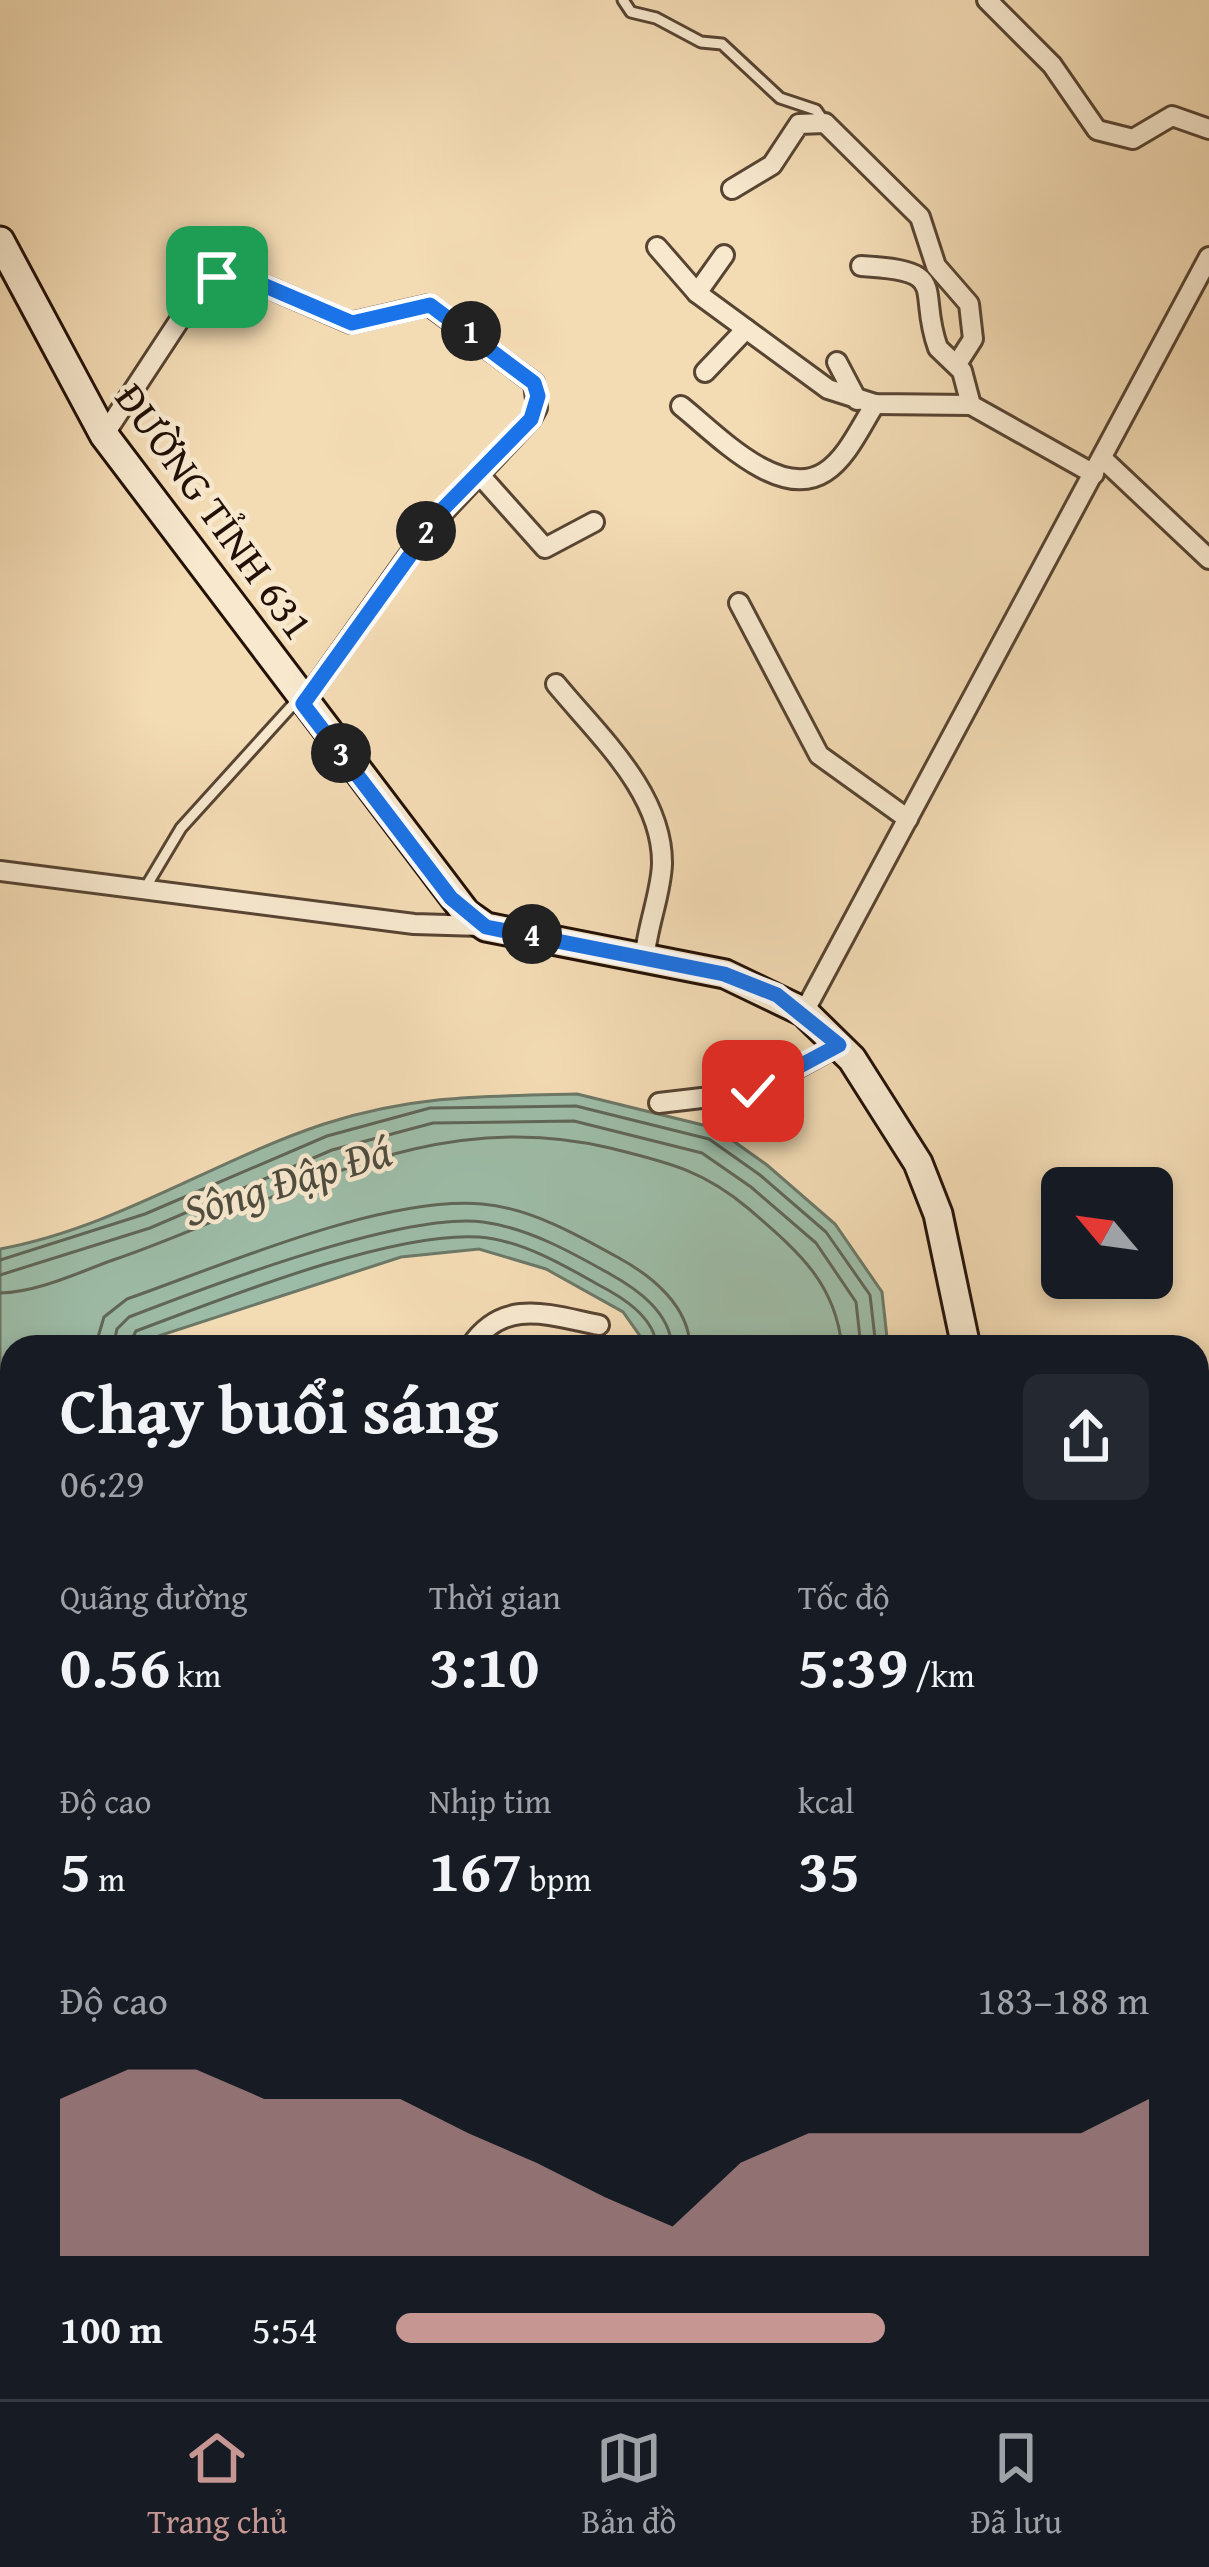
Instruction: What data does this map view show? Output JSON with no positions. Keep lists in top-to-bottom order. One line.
{"streets":{"main road":["ĐƯỜNG TỈNH 631"]},"water":["Sông Đập Đá"],"north":"top left","page":{"pins":["1","2","3","4"],"heading":["Chạy buổi sáng","06:29"],"stats":[["Quãng đường","0.56 km"],["Thời gian","3:10"],["Tốc độ","5:39 /km"],["Độ cao","5 m"],["Nhịp tim","167 bpm"],["kcal","35"]],"chart":["Độ cao","183–188 m"],"list":[{"name":"100 m","note":"5:54"}],"tabs":["Trang chủ","Bản đồ","Đã lưu"]}}
